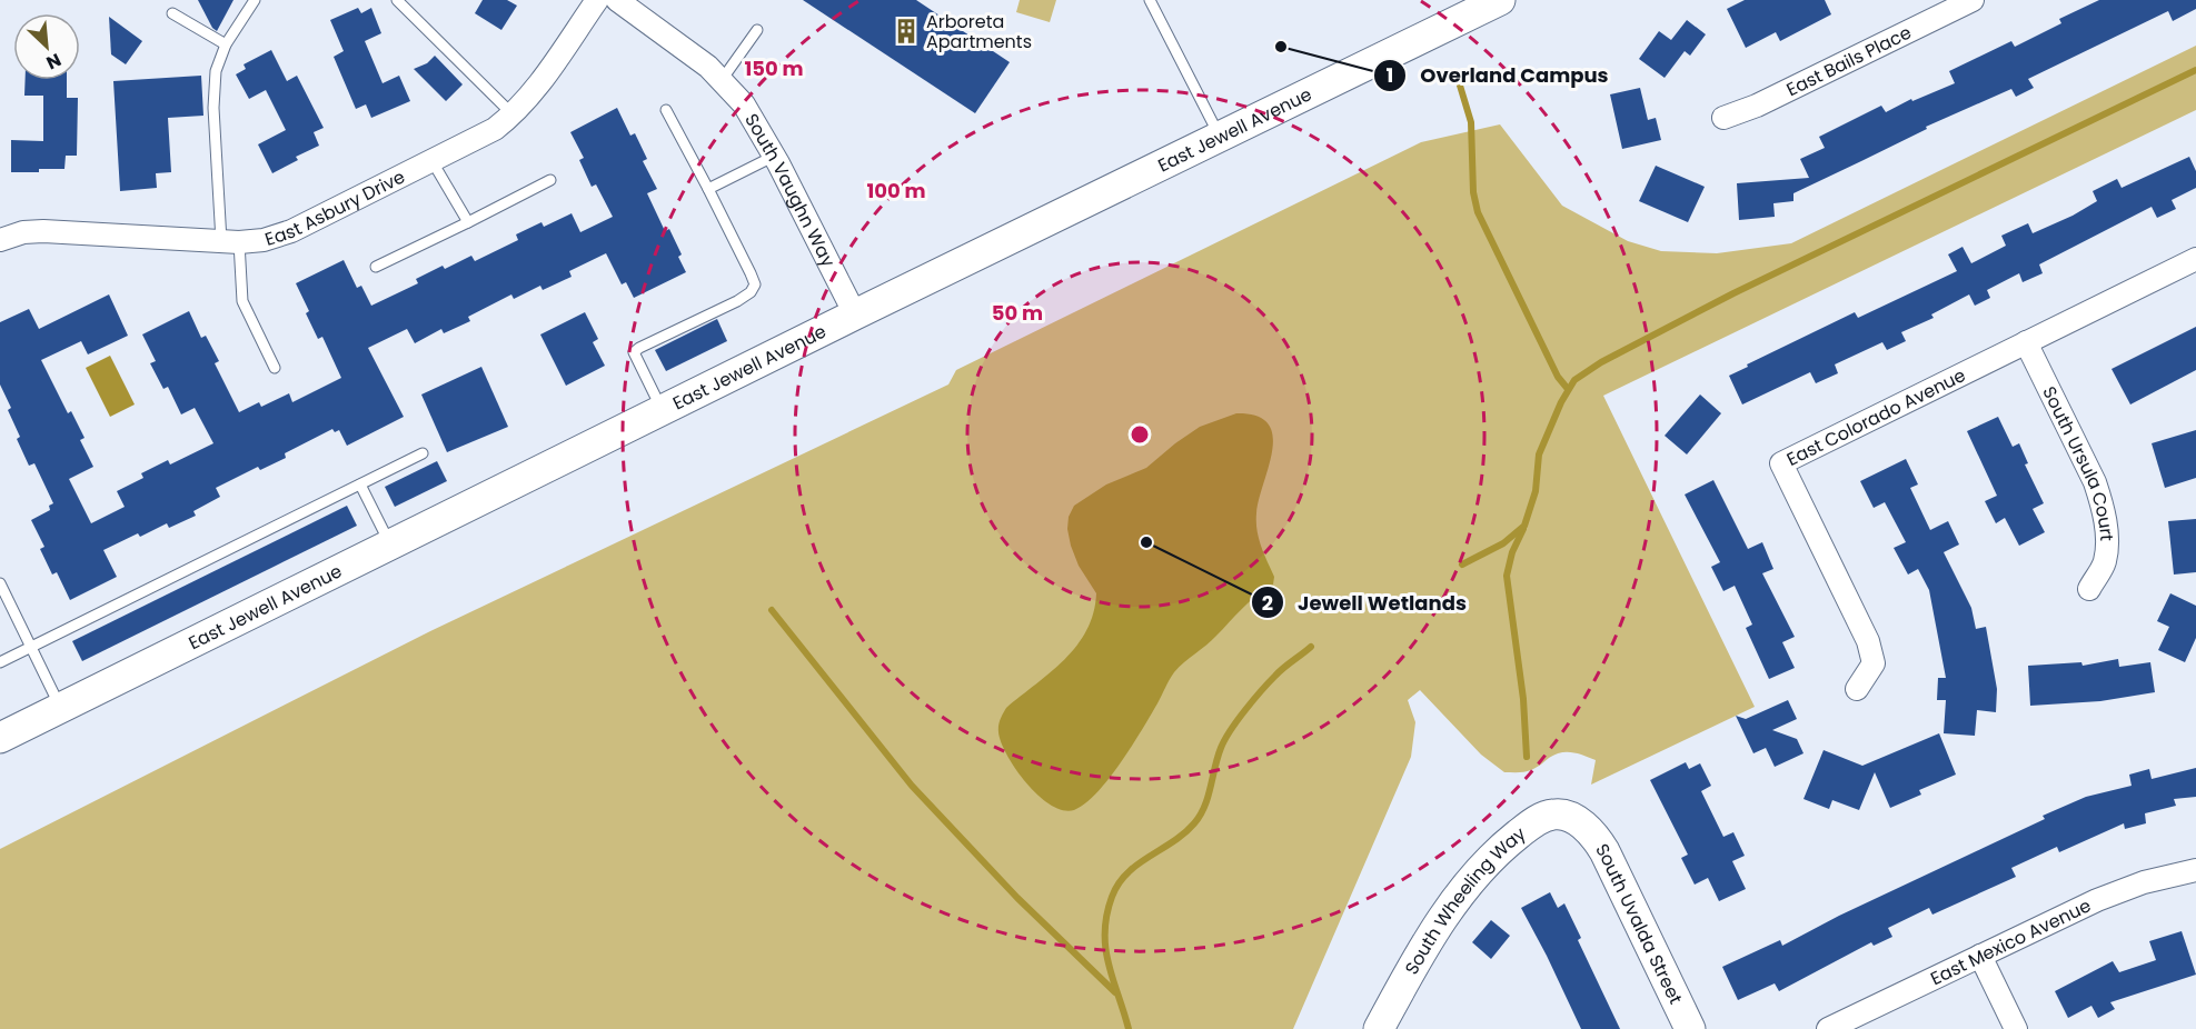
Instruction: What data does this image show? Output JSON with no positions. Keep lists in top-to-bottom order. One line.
{"streets":{"street":["East Bails Place","East Jewell Avenue","South Vaughn Way","East Asbury Drive","East Colorado Avenue","South Ursula Court","South Wheeling Way","South Uvalda Street","East Mexico Avenue"]},"crossings":[["East Jewell Avenue","South Vaughn Way"],["East Colorado Avenue","South Ursula Court"],["South Wheeling Way","South Uvalda Street"]],"places":{"building":["Arboreta Apartments"],"other":["Overland Campus","Jewell Wetlands"]},"north":"bottom right","rings":["150 m","100 m","50 m"]}
